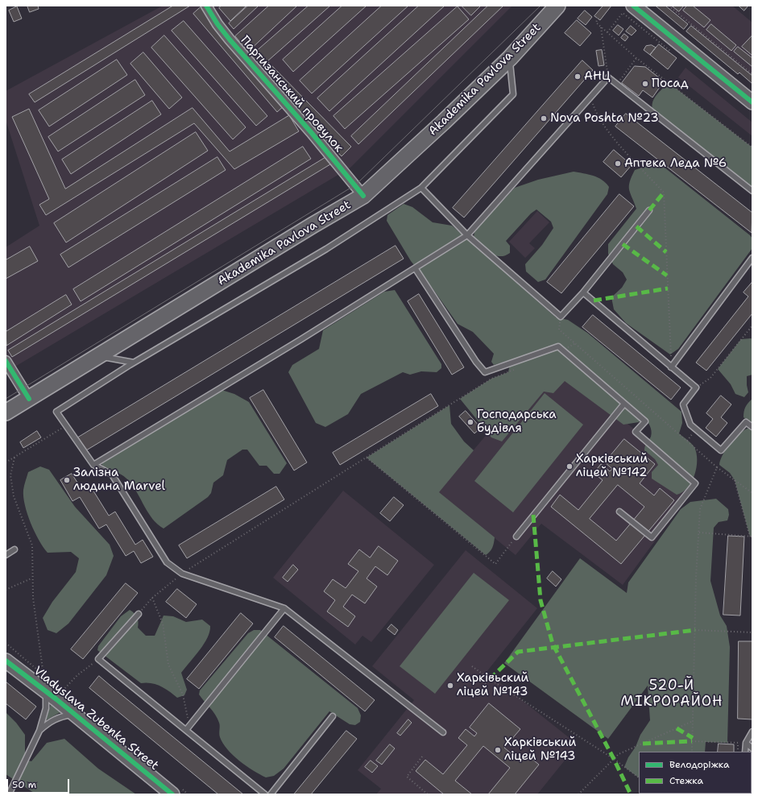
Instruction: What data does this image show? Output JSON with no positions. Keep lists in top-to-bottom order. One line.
{"streets":{"main road":["Akademika Pavlova Street"],"street":["Партизанський провулок","Vladyslava Zubenka Street"]},"crossings":[["Akademika Pavlova Street","Партизанський провулок"]],"districts":["520-Й МІКРОРАЙОН"],"places":["АНЦ","Посад","Nova Poshta №23","Аптека Леда №6","Господарська будівля","Харківський ліцей №142","Залізна людина Marvel","Харківьский ліцей №143","Харківський ліцей №143"],"legend":["Велодоріжка","Стежка"],"scale_bar":"50 m"}
